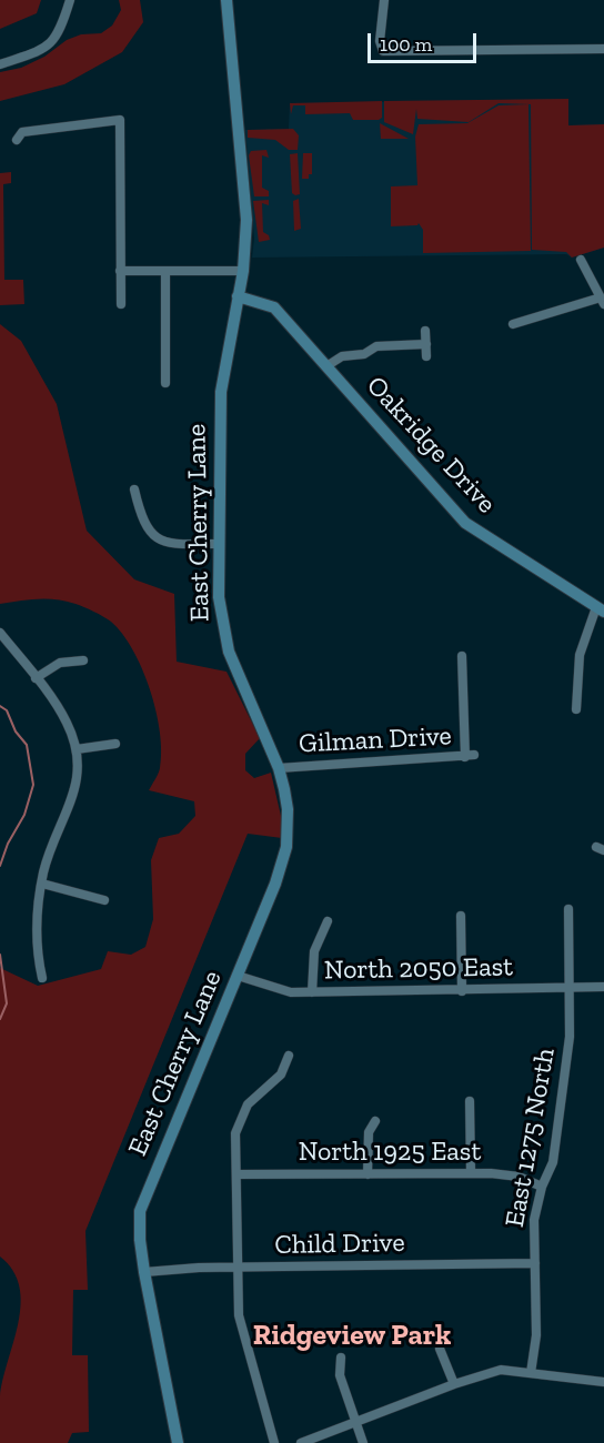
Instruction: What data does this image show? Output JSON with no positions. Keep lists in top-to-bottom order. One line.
{"streets":{"street":["Oakridge Drive","East Cherry Lane","Gilman Drive","North 2050 East","East 1275 North","North 1925 East","Child Drive"]},"crossings":[["Oakridge Drive","East Cherry Lane"],["East Cherry Lane","Gilman Drive"],["East Cherry Lane","North 2050 East"],["East Cherry Lane","Child Drive"],["North 2050 East","East 1275 North"],["East 1275 North","North 1925 East"],["East 1275 North","Child Drive"]],"districts":["Ridgeview Park"],"scale_bar":"100 m"}
